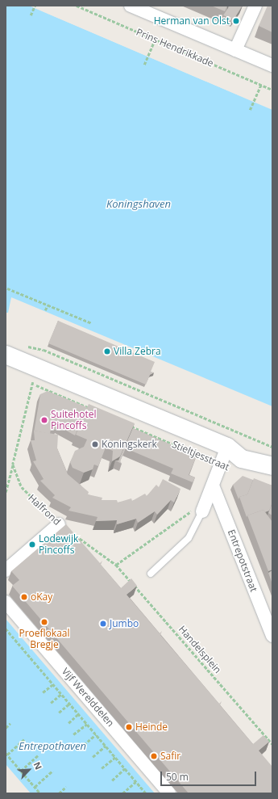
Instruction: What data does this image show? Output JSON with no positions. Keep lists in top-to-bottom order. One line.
{"streets":{"street":["Stieltjesstraat","Entrepotstraat","Vijf Werelddelen"],"path":["Prins Hendrikkade","Halfrond","Handelsplein"]},"crossings":[["Halfrond","Handelsplein"]],"water":["Koningshaven","Entrepothaven"],"places":["Herman van Olst","Villa Zebra","Suitehotel Pincoffs","Koningskerk","Lodewijk Pincoffs","oKay","Proeflokaal Bregje","Jumbo","Heinde","Safir"],"scale_bar":"50 m","north":"top right"}
